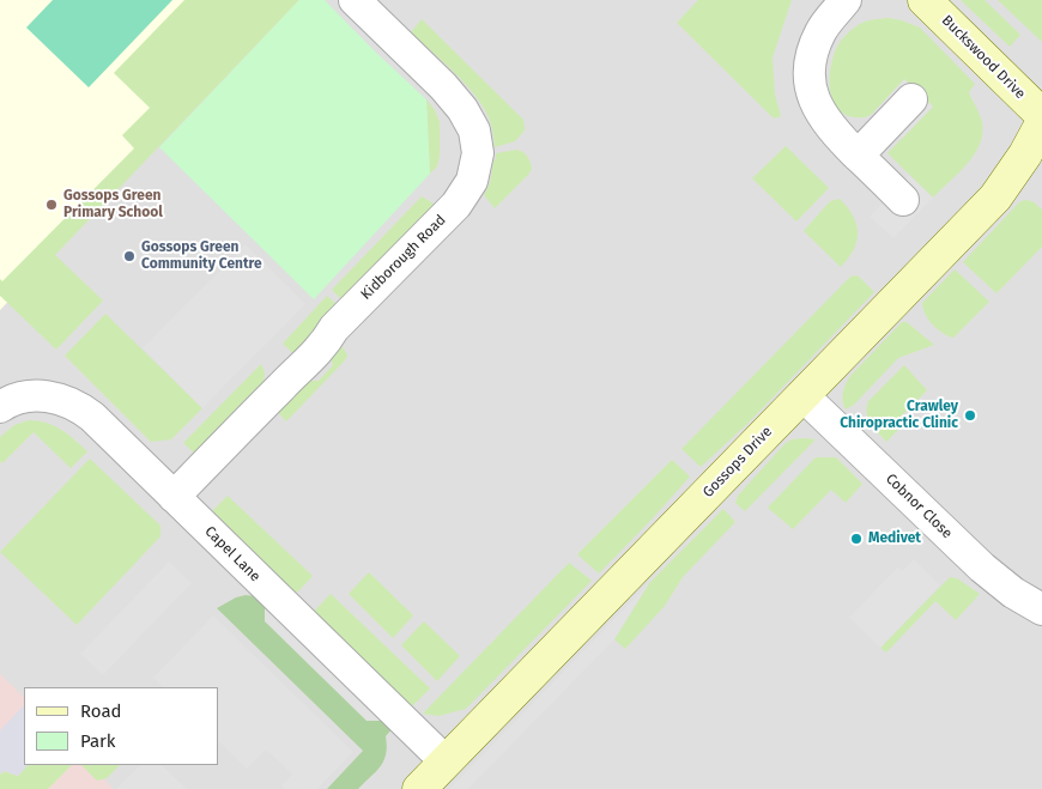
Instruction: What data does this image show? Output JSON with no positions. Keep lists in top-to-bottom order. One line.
{"streets":{"street":["Buckswood Drive","Kidborough Road","Gossops Drive","Cobnor Close","Capel Lane"]},"crossings":[["Kidborough Road","Capel Lane"],["Gossops Drive","Cobnor Close"],["Gossops Drive","Capel Lane"]],"places":["Gossops Green Primary School","Gossops Green Community Centre","Crawley Chiropractic Clinic","Medivet"],"legend":["Road","Park"]}
